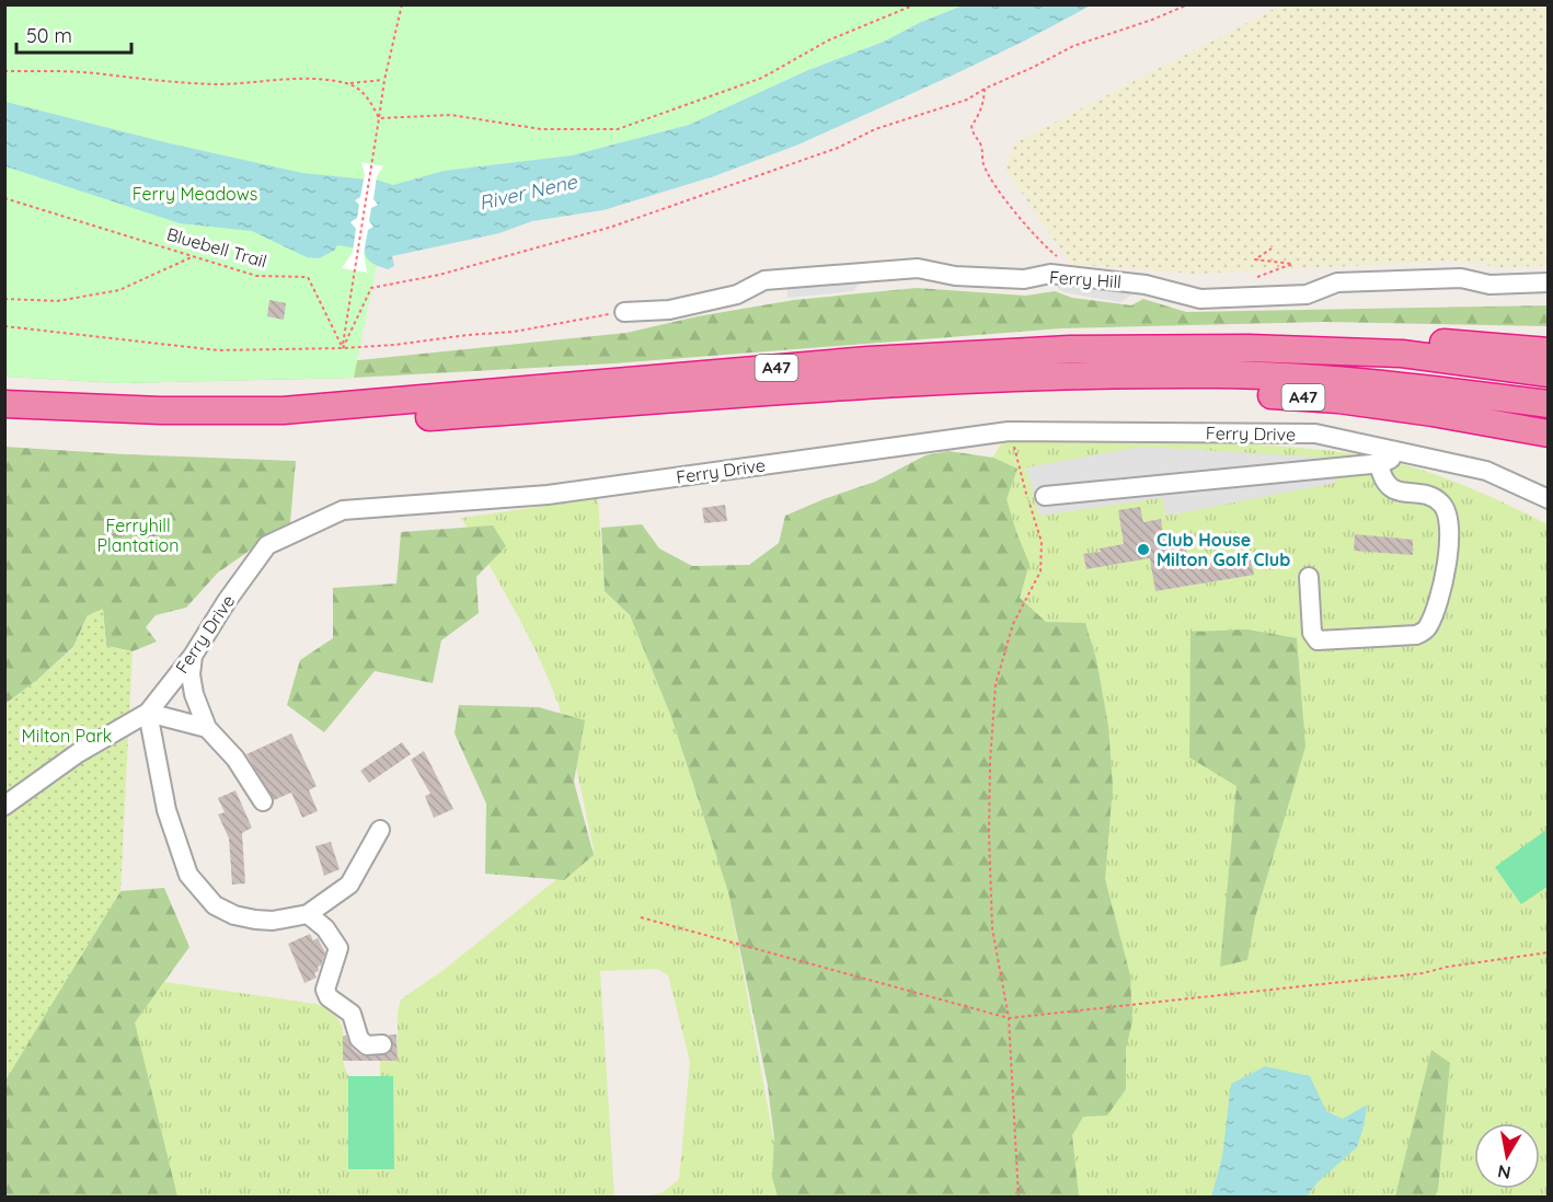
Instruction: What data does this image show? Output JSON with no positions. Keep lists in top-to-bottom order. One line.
{"streets":{"highway":["A47"],"street":["Ferry Hill","Ferry Drive"],"path":["Bluebell Trail"]},"water":["River Nene"],"parks":["Ferry Meadows","Ferryhill Plantation","Milton Park"],"places":["Club House Milton Golf Club"],"scale_bar":"50 m","north":"bottom"}
